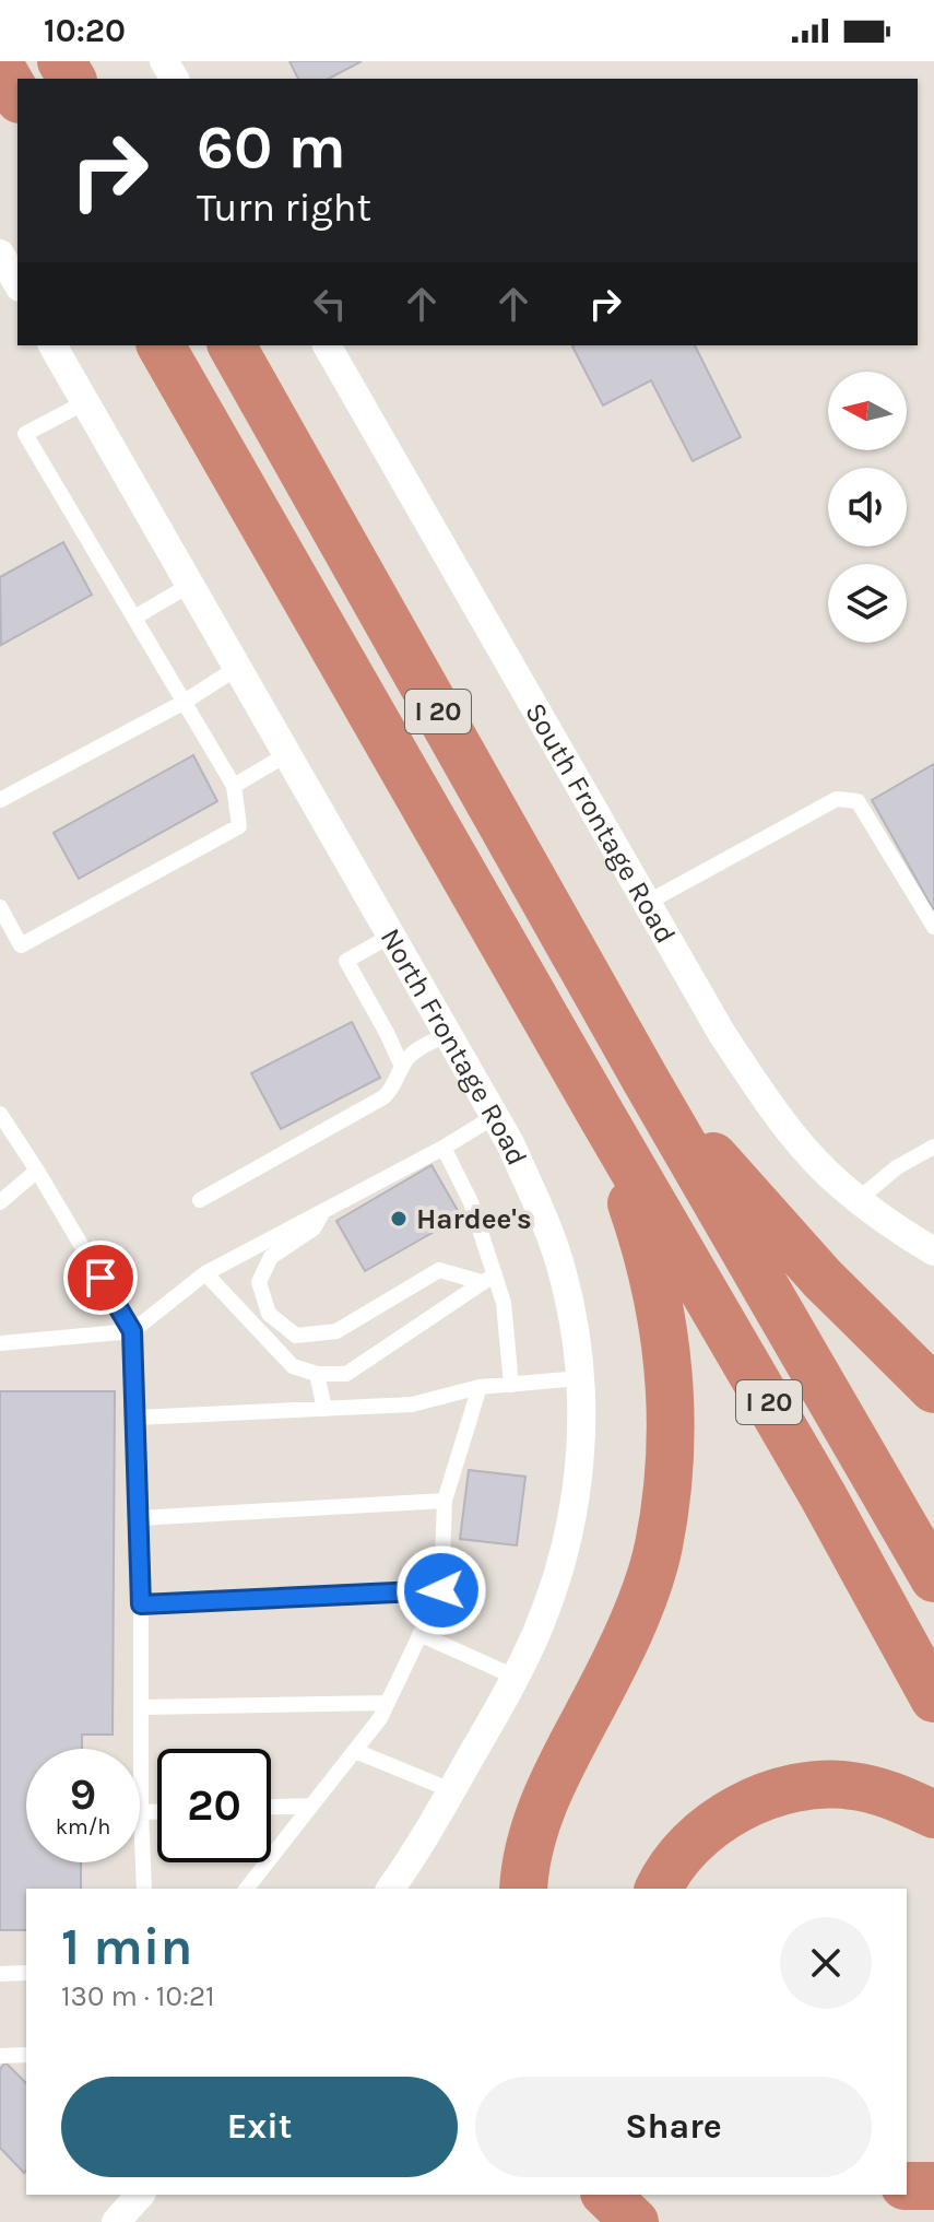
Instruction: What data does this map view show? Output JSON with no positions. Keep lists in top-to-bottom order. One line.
{"streets":{"highway":["I 20"],"street":["South Frontage Road","North Frontage Road"]},"places":["Hardee's"],"north":"left","page":{"status":"10:20","turn":["60 m","Turn right"],"speed":"9 km/h","limit":"20","heading":["1 min","130 m · 10:21"],"buttons":["Exit","Share"]}}
